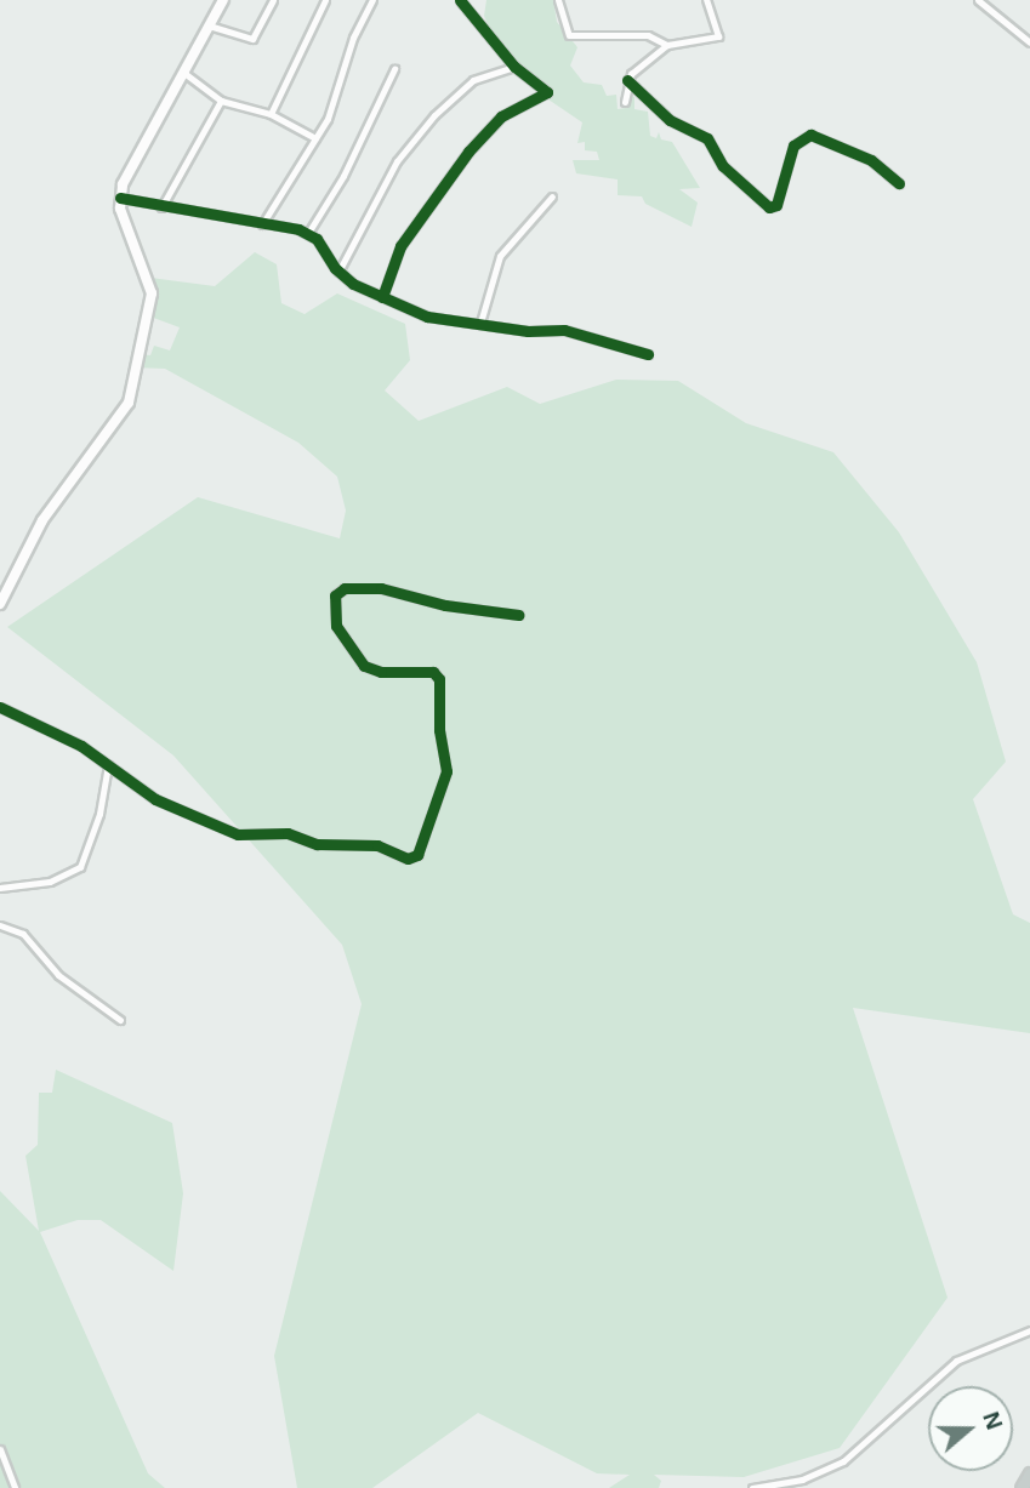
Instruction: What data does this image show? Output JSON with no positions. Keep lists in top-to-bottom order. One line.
{"north":"right"}
